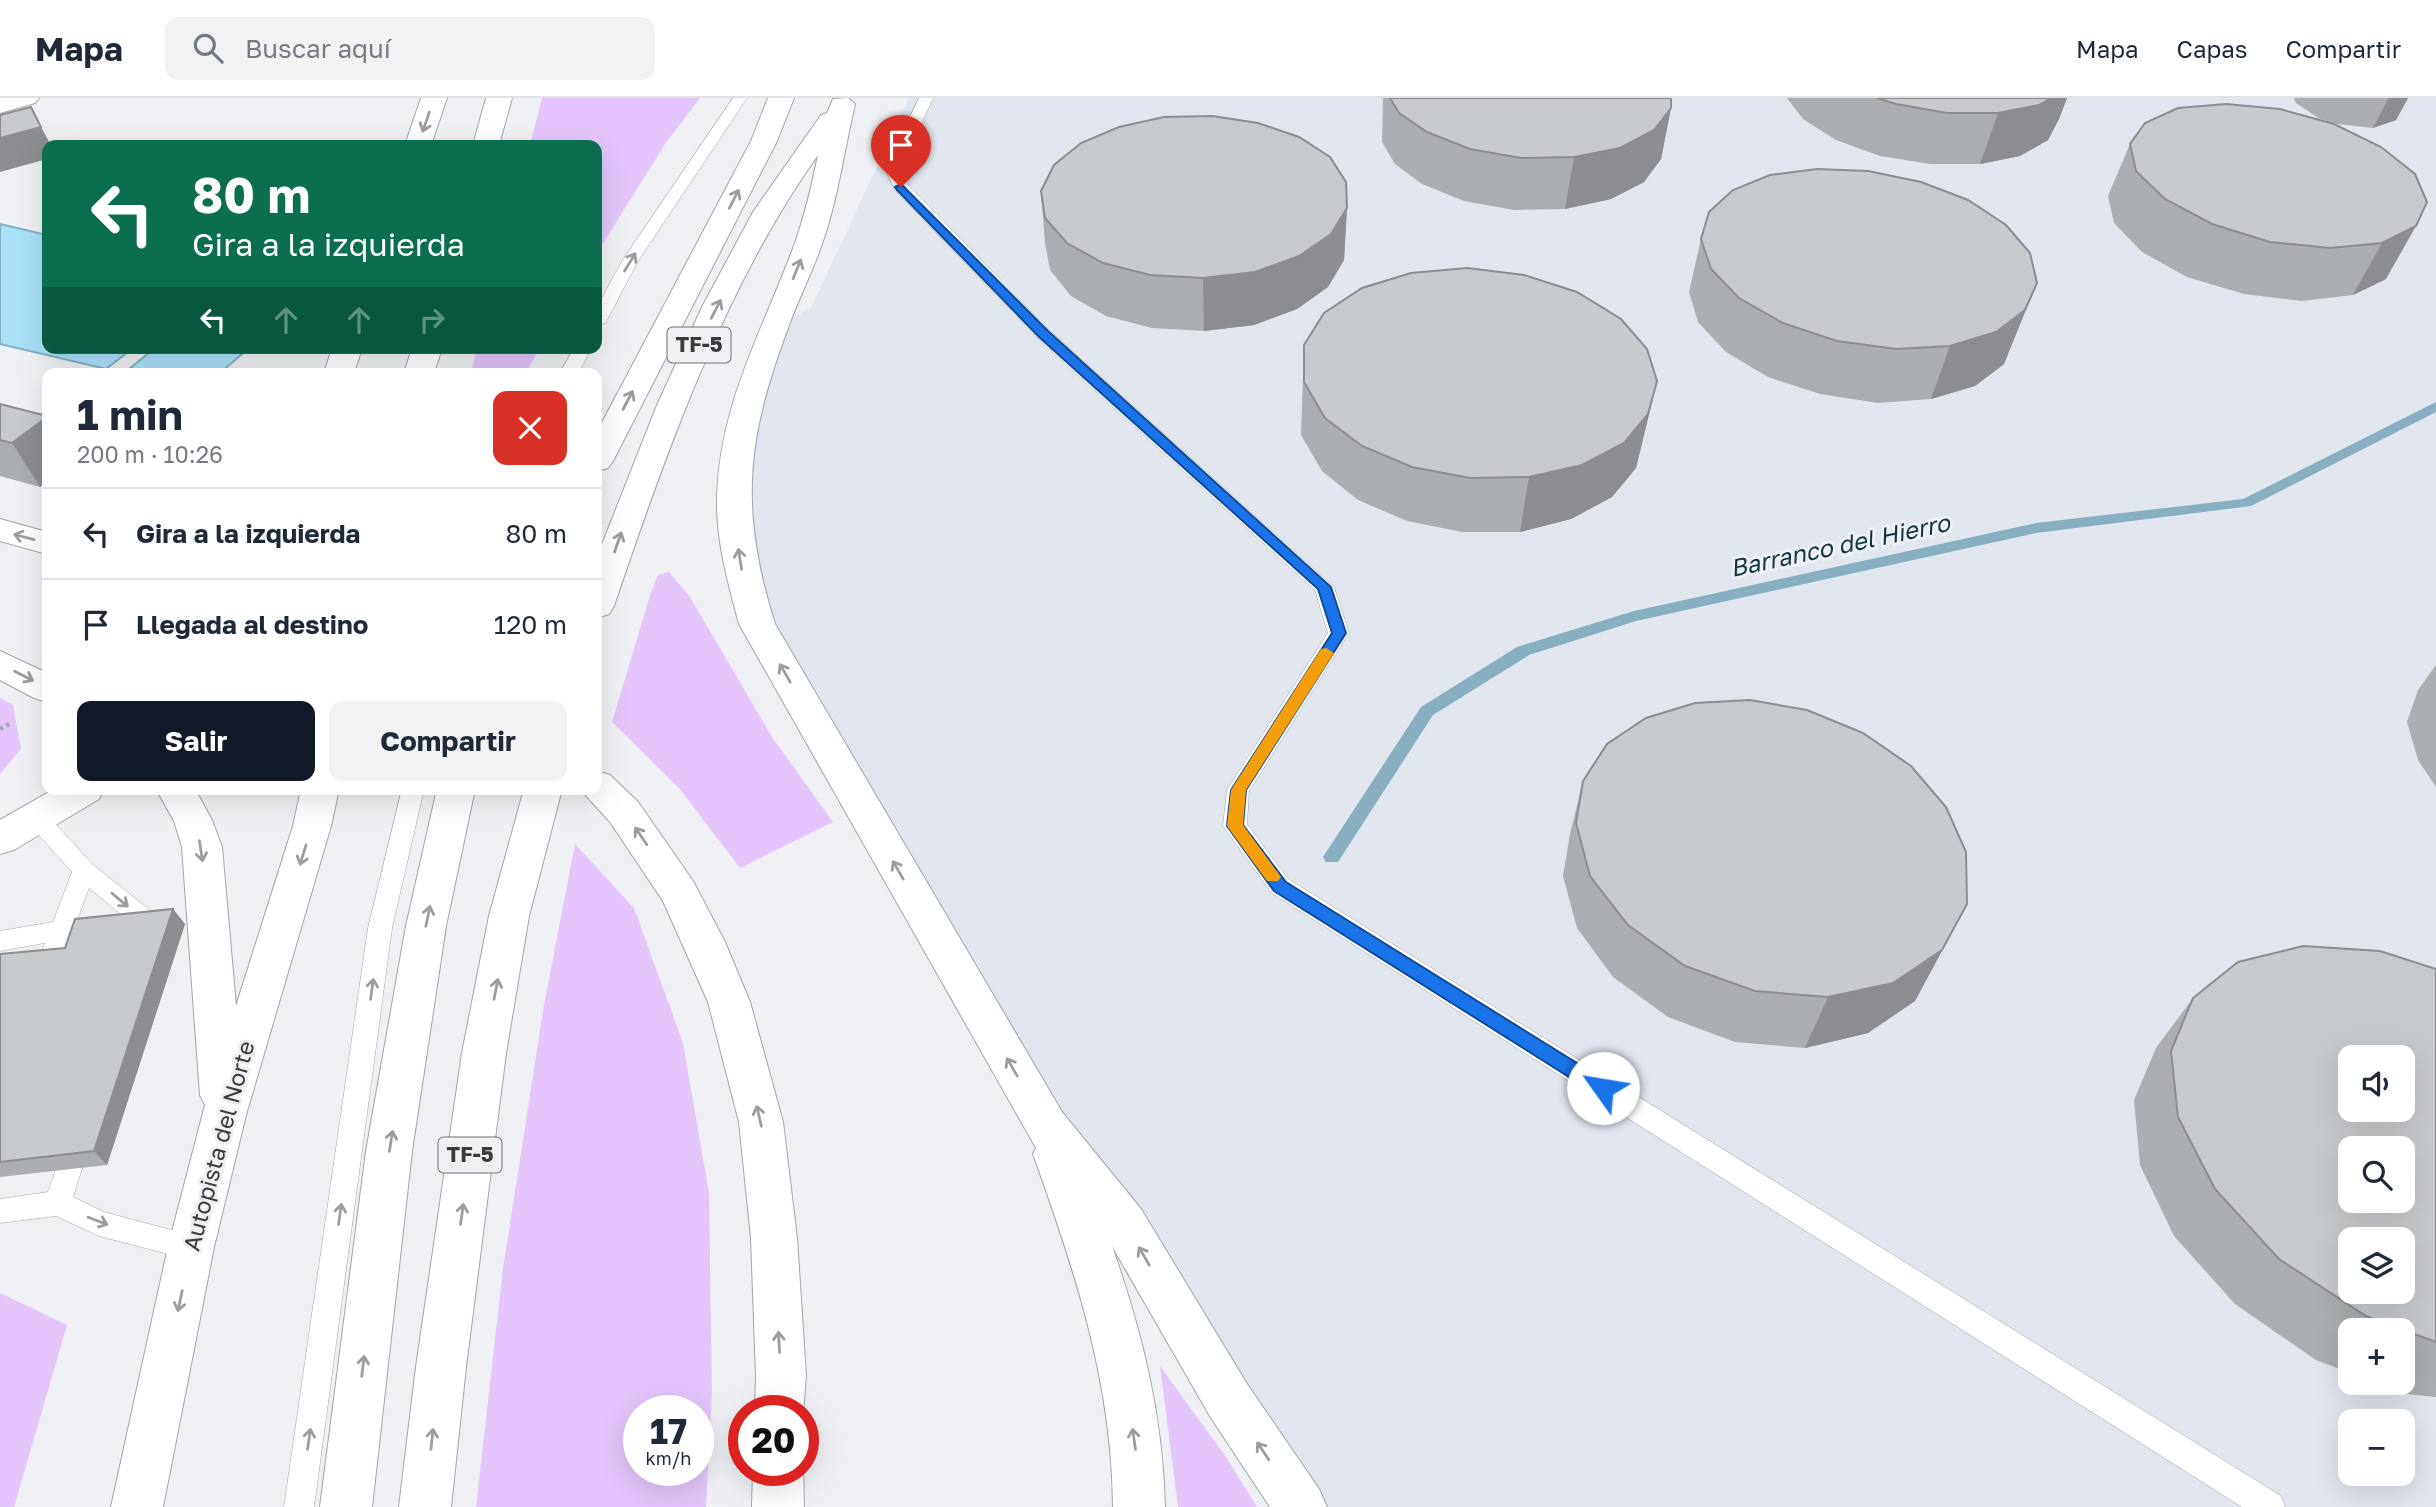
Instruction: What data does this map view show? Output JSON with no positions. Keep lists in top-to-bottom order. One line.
{"streets":{"main road":["TF-5","Autopista del Norte"]},"water":["Barranco del Hierro"],"page":{"header":"Mapa","search":"Buscar aquí","nav":["Mapa","Capas","Compartir"],"turn":["80 m","Gira a la izquierda"],"heading":["1 min","200 m · 10:26"],"list":[{"name":"Gira a la izquierda","value":"80 m"},{"name":"Llegada al destino","value":"120 m"}],"buttons":["Salir","Compartir"],"map_buttons":["+","−"],"speed":"17 km/h","limit":"20"}}
